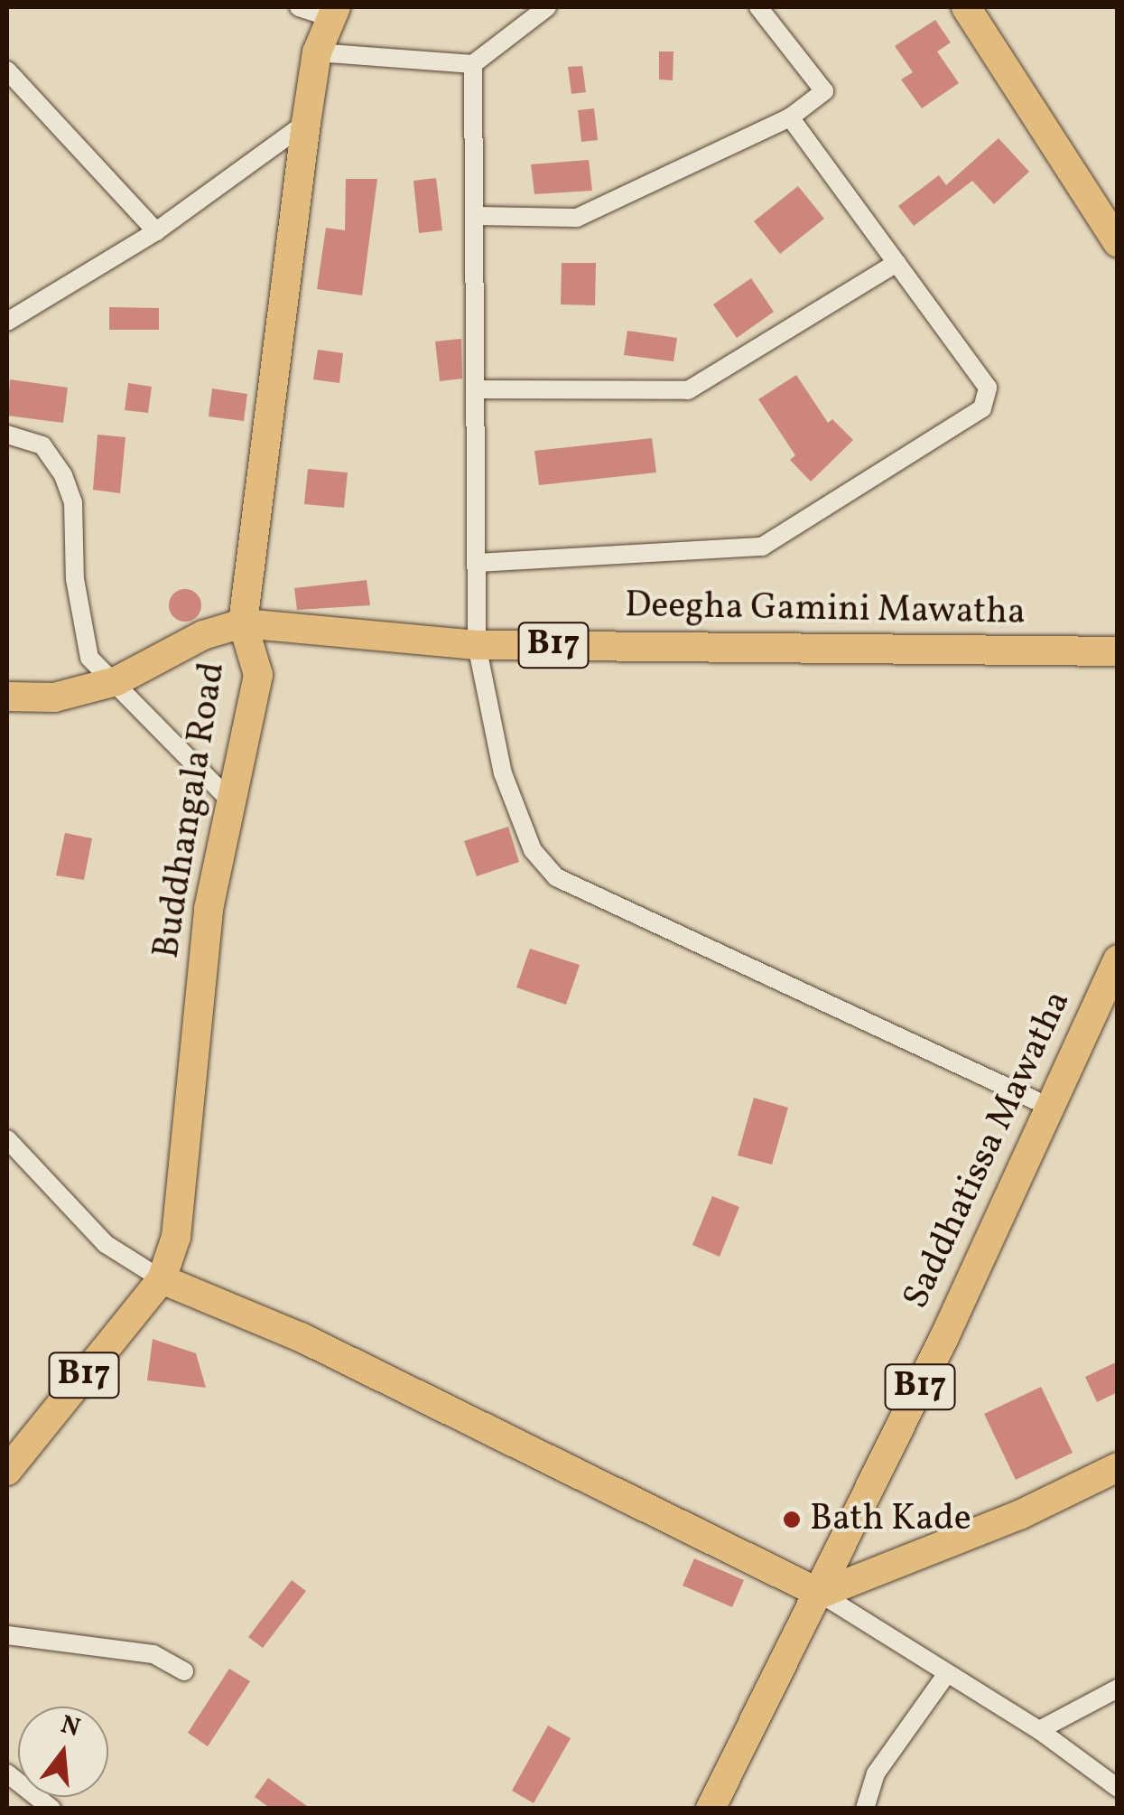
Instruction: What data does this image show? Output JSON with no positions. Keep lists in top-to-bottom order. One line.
{"streets":{"main road":["Deegha Gamini Mawatha","B17","Buddhangala Road","Saddhatissa Mawatha"]},"crossings":[["Deegha Gamini Mawatha","Buddhangala Road"]],"places":["Bath Kade"],"north":"top"}
